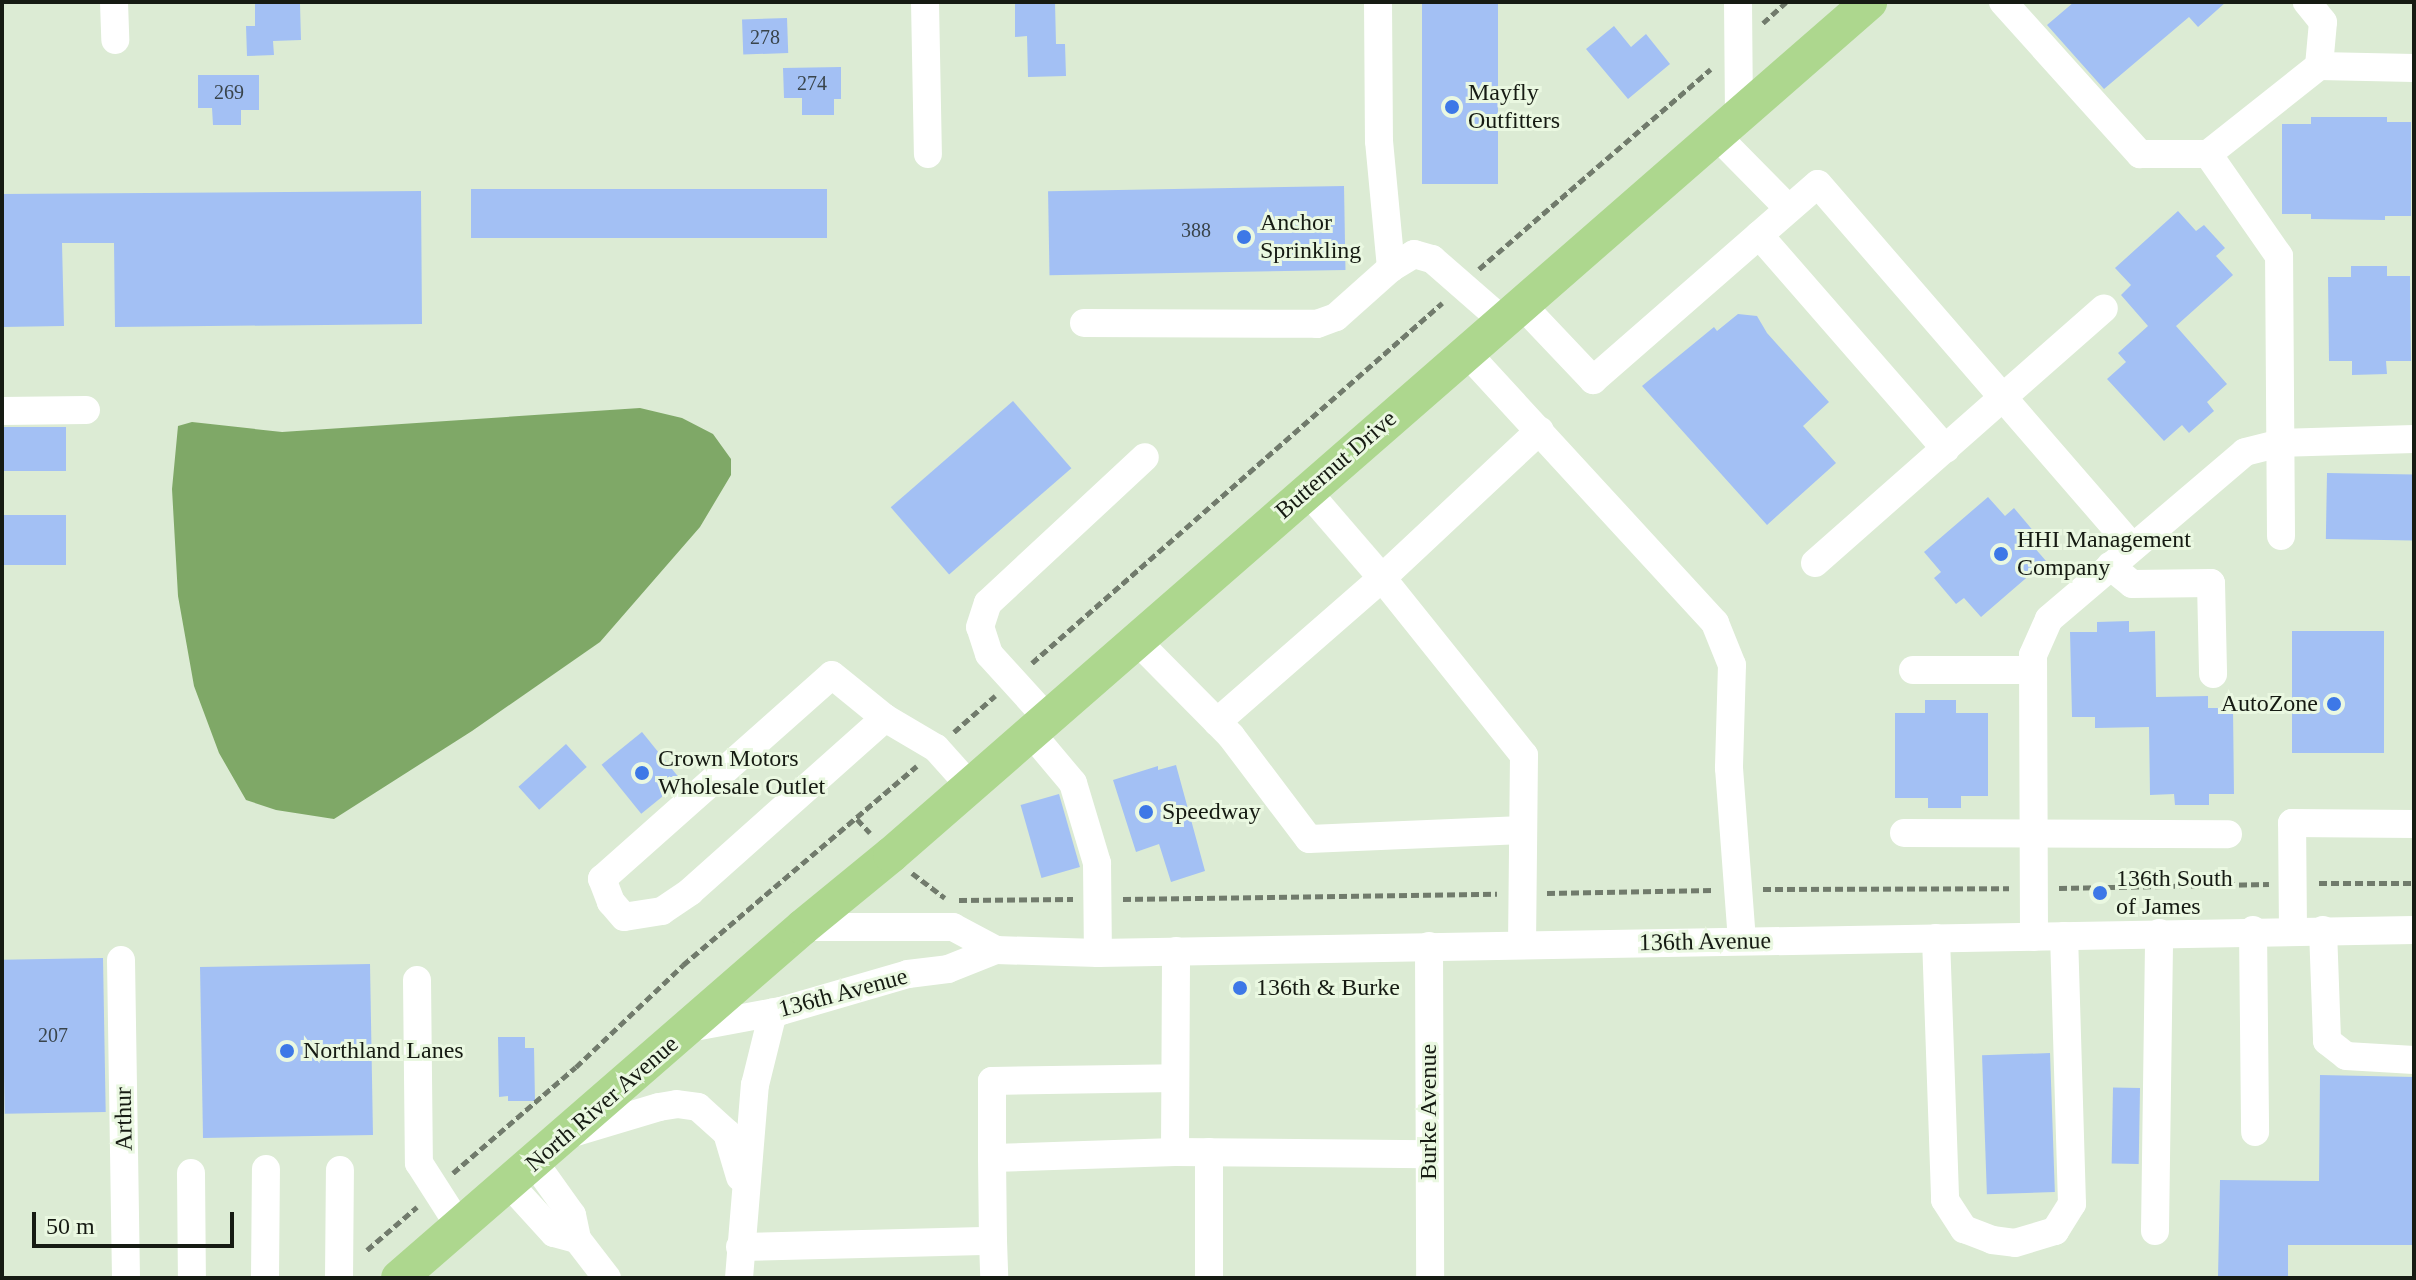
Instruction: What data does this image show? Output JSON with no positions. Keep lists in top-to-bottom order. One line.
{"streets":{"main road":["Butternut Drive","North River Avenue"],"street":["136th Avenue","Burke Avenue","Arthur"]},"crossings":[["Butternut Drive","136th Avenue"],["Butternut Drive","North River Avenue"],["136th Avenue","North River Avenue"],["136th Avenue","Burke Avenue"]],"places":["Mayfly Outfitters","Anchor Sprinkling","HHI Management Company","AutoZone","Crown Motors Wholesale Outlet","Speedway","136th South of James","136th & Burke","Northland Lanes"],"house_numbers":["278","274","269","388","207"],"scale_bar":"50 m"}
